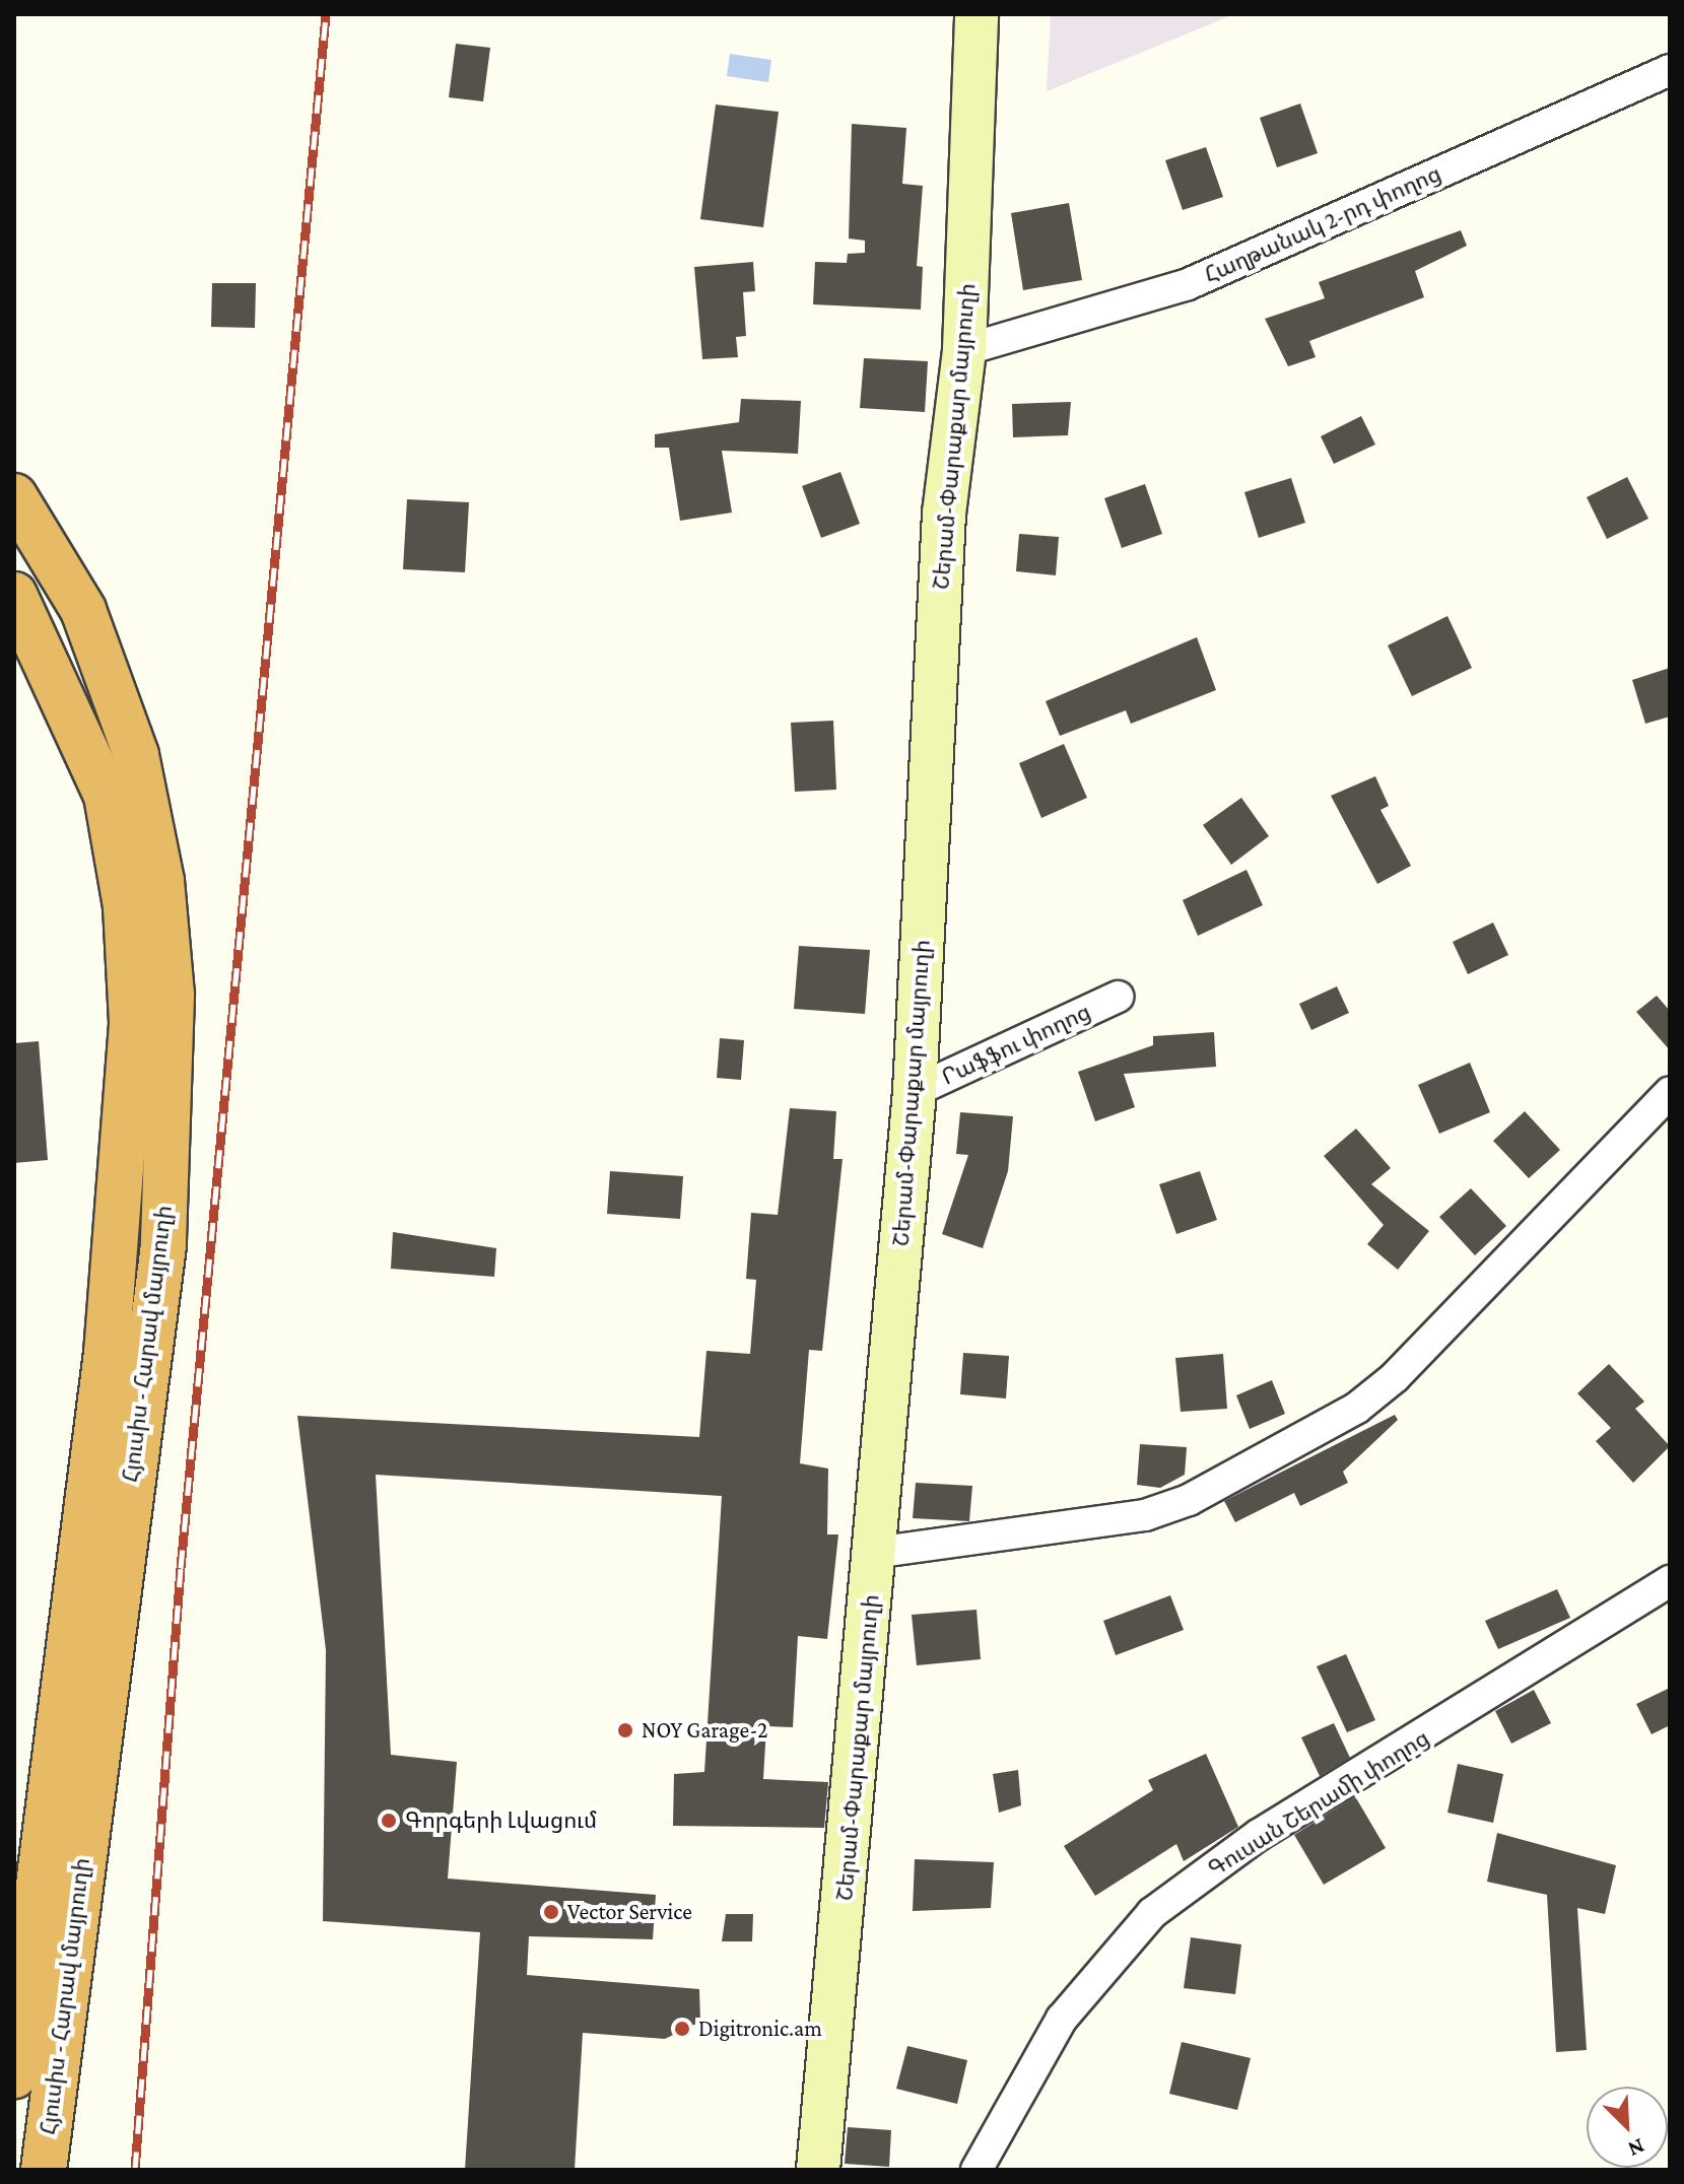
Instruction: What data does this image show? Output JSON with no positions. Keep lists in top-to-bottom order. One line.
{"streets":{"highway":["Հյուսիս - Հարավ մայրուղի"],"street":["Հաղթանակ 2-րդ փողոց","Շերամ-Փարաքար մայրուղի","Րաֆֆու փողոց","Գուսան Շերամի փողոց"]},"crossings":[["Հաղթանակ 2-րդ փողոց","Շերամ-Փարաքար մայրուղի"],["Շերամ-Փարաքար մայրուղի","Րաֆֆու փողոց"]],"places":["NOY Garage-2","Գորգերի Լվացում","Vector Service","Digitronic.am"],"north":"bottom right"}
